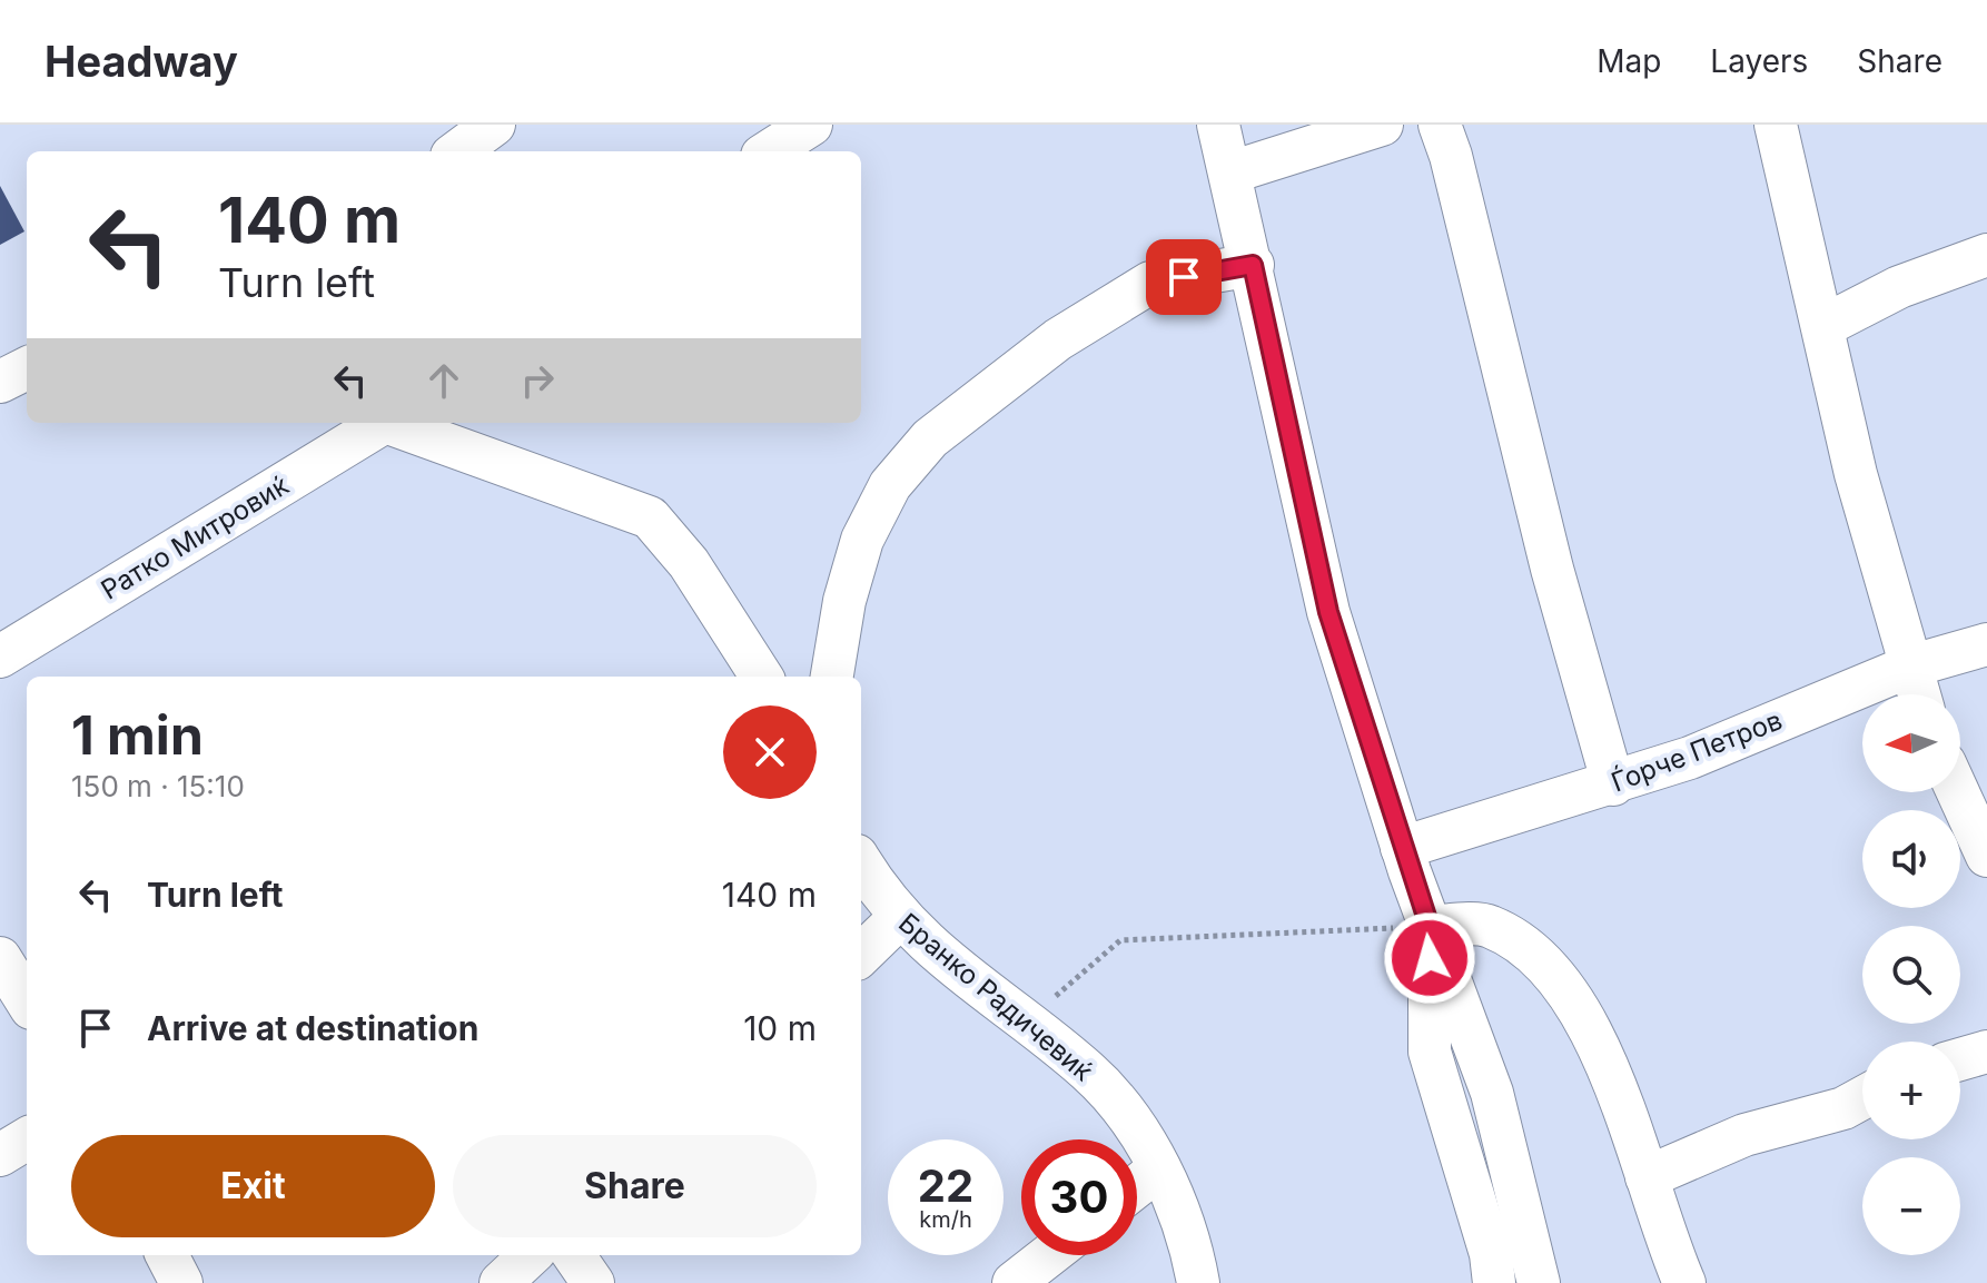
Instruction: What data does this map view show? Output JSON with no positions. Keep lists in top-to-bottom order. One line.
{"streets":{"street":["Ратко Митровиќ","Ѓорче Петров","Бранко Радичевиќ"]},"north":"left","page":{"header":"Headway","nav":["Map","Layers","Share"],"turn":["140 m","Turn left"],"heading":["1 min","150 m · 15:10"],"map_buttons":["+","−"],"list":[{"name":"Turn left","value":"140 m"},{"name":"Arrive at destination","value":"10 m"}],"buttons":["Exit","Share"],"speed":"22 km/h","limit":"30"}}
